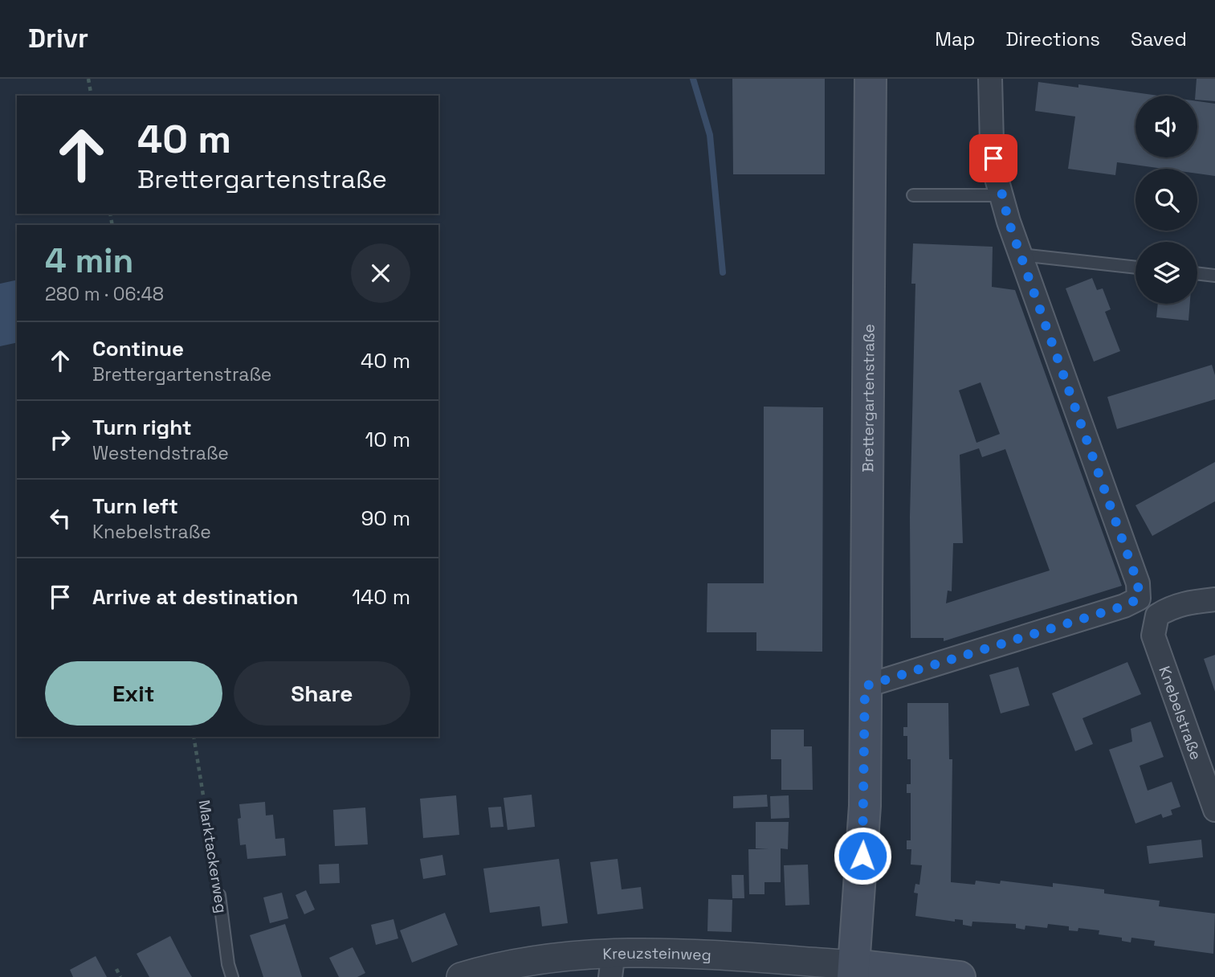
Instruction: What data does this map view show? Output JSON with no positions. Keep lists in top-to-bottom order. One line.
{"streets":{"main road":["Brettergartenstraße"],"street":["Knebelstraße","Kreuzsteinweg"],"lane":["Marktackerweg"]},"crossings":[["Brettergartenstraße","Kreuzsteinweg"]],"page":{"header":"Drivr","nav":["Map","Directions","Saved"],"turn":["40 m","Brettergartenstraße"],"heading":["4 min","280 m · 06:48"],"list":[{"name":"Continue","note":"Brettergartenstraße","value":"40 m"},{"name":"Turn right","note":"Westendstraße","value":"10 m"},{"name":"Turn left","note":"Knebelstraße","value":"90 m"},{"name":"Arrive at destination","value":"140 m"}],"buttons":["Exit","Share"]}}
